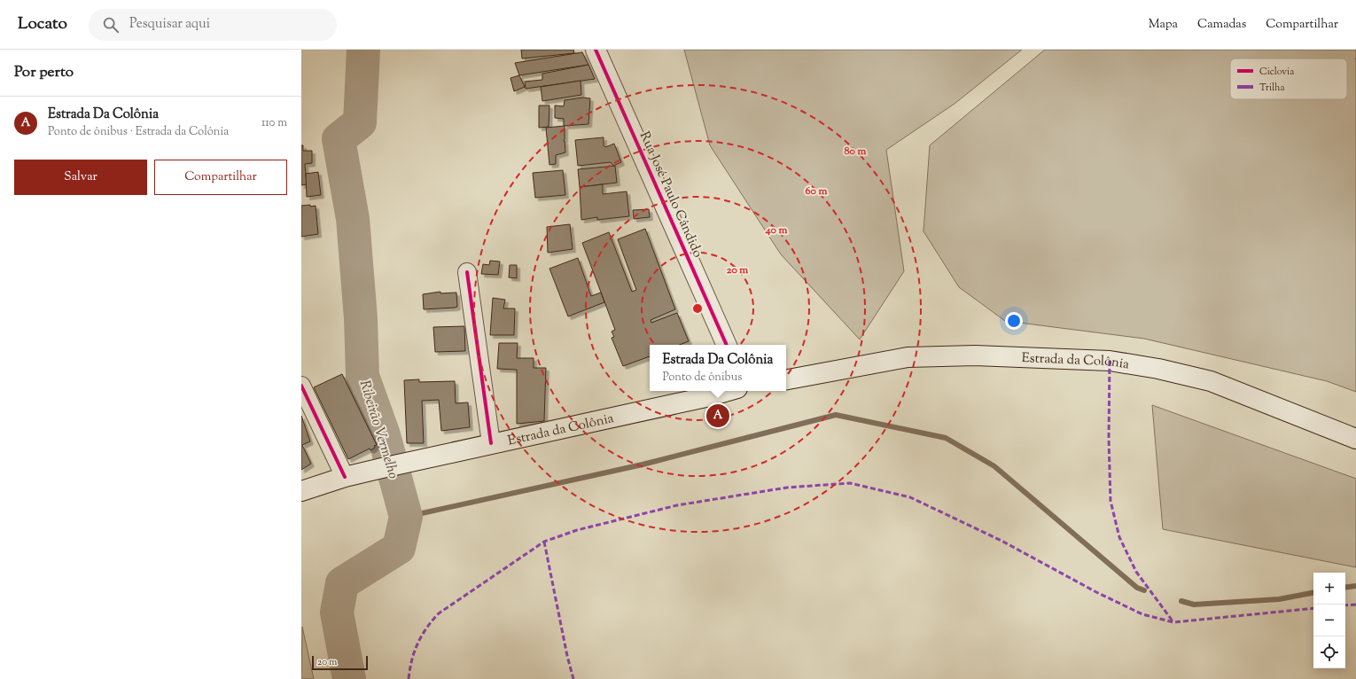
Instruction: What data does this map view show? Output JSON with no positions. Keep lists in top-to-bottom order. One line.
{"streets":{"main road":["Rua José Paulo Cândido","Estrada da Colônia"]},"water":["Ribeirão Vermelho"],"legend":["Ciclovia","Trilha"],"scale_bar":"20 m","page":{"header":"Locato","search":"Pesquisar aqui","nav":["Mapa","Camadas","Compartilhar"],"heading":"Por perto","list":[{"mark":"A","name":"Estrada Da Colônia","note":"Ponto de ônibus · Estrada da Colônia","value":"110 m"}],"buttons":["Salvar","Compartilhar"],"popup":["Estrada Da Colônia","Ponto de ônibus"],"pins":"A","map_buttons":["+","−"],"scale":"20 m"},"rings":["80 m","60 m","40 m","20 m"]}
